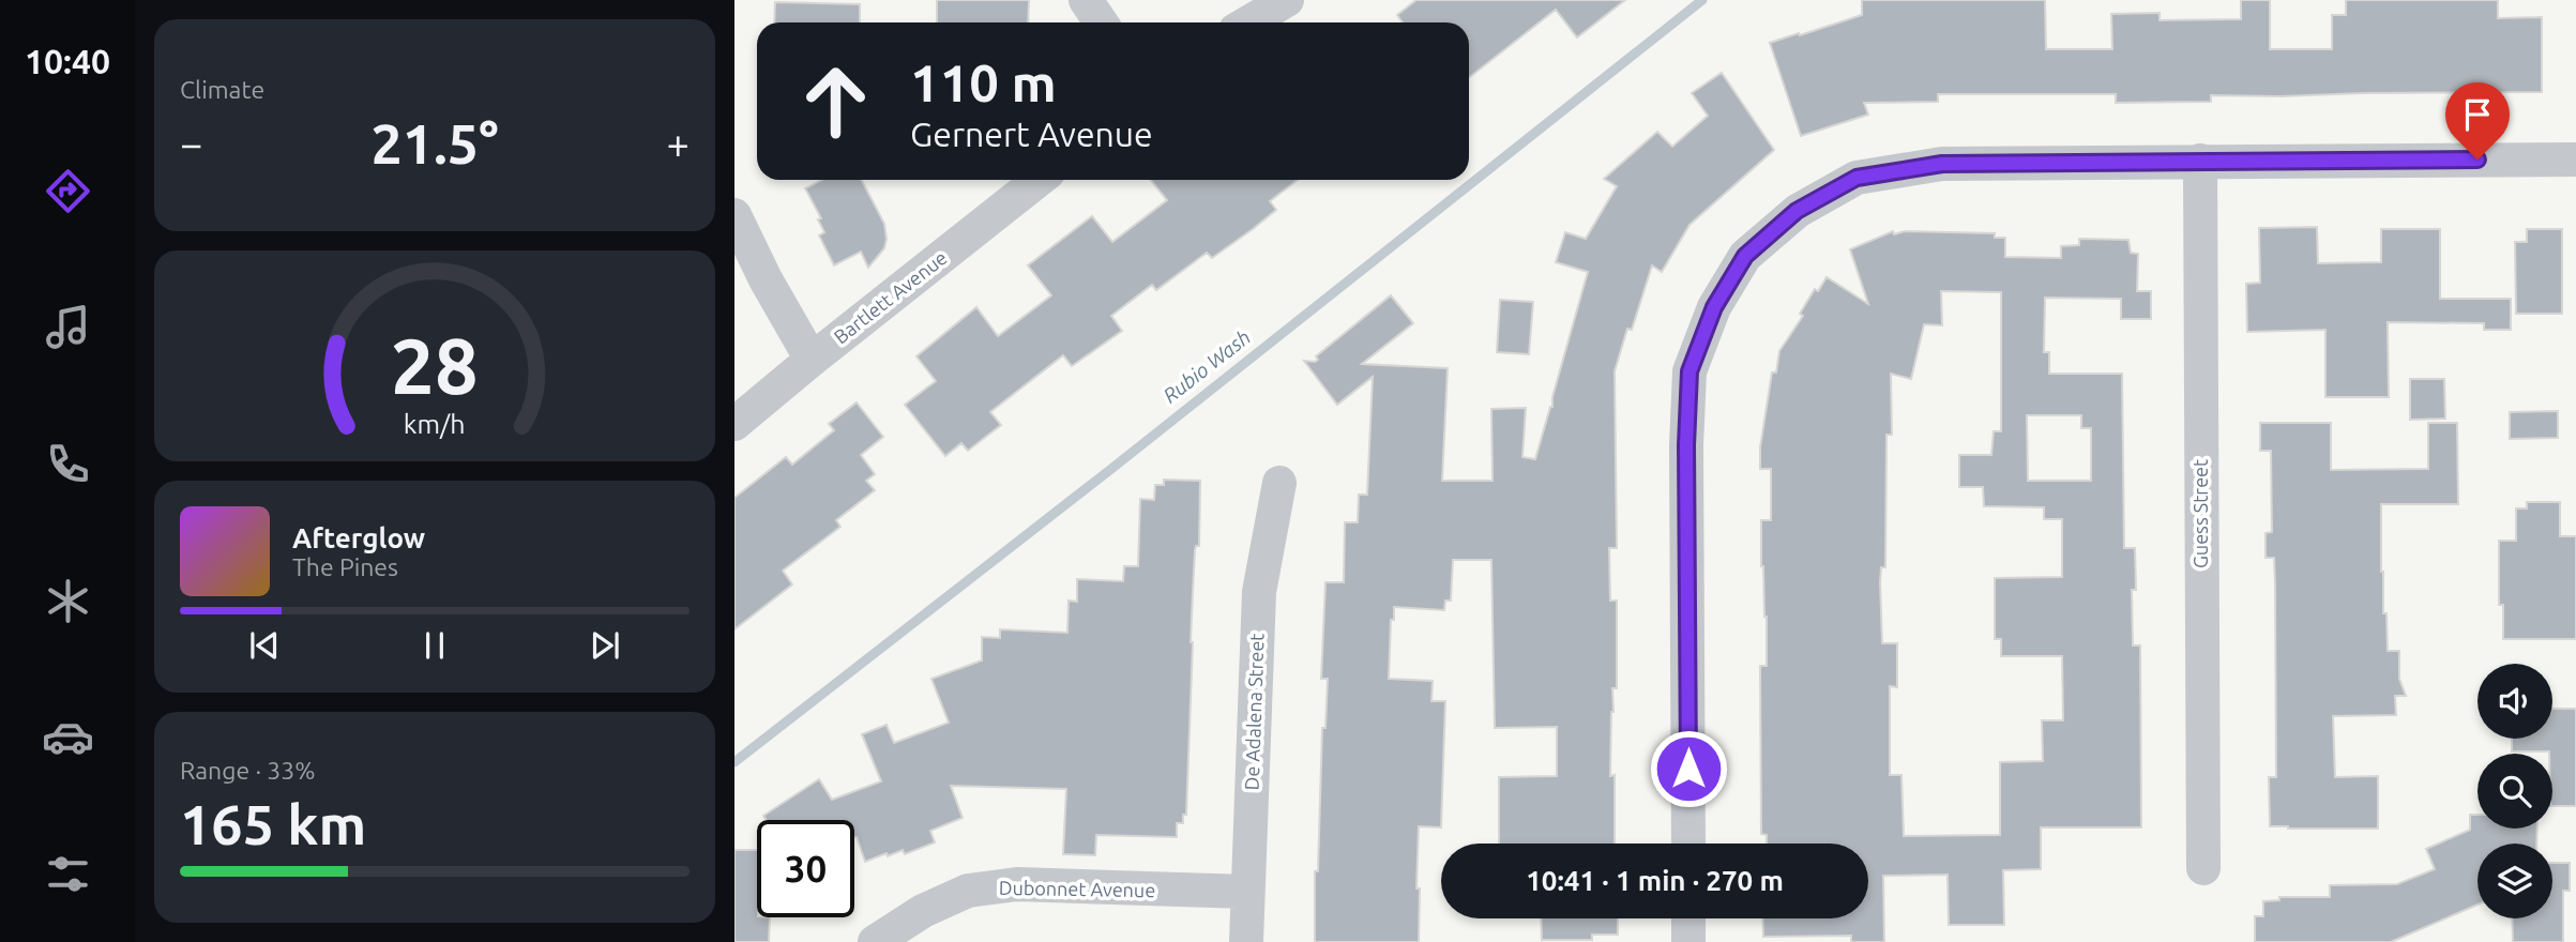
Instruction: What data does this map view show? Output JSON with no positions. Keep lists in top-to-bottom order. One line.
{"streets":{"street":["Bartlett Avenue","Guess Street","De Adalena Street","Dubonnet Avenue"]},"crossings":[["De Adalena Street","Dubonnet Avenue"]],"water":["Rubio Wash"],"page":{"tabs":"10:40","tile":["Climate",["Range · 33%","165 km"]],"turn":["110 m","Gernert Avenue"],"heat":["−","21.5°","+"],"song":["Afterglow","The Pines"],"limit":"30","trip":"10:41 · 1 min · 270 m","gauge":["28","km/h"]}}
